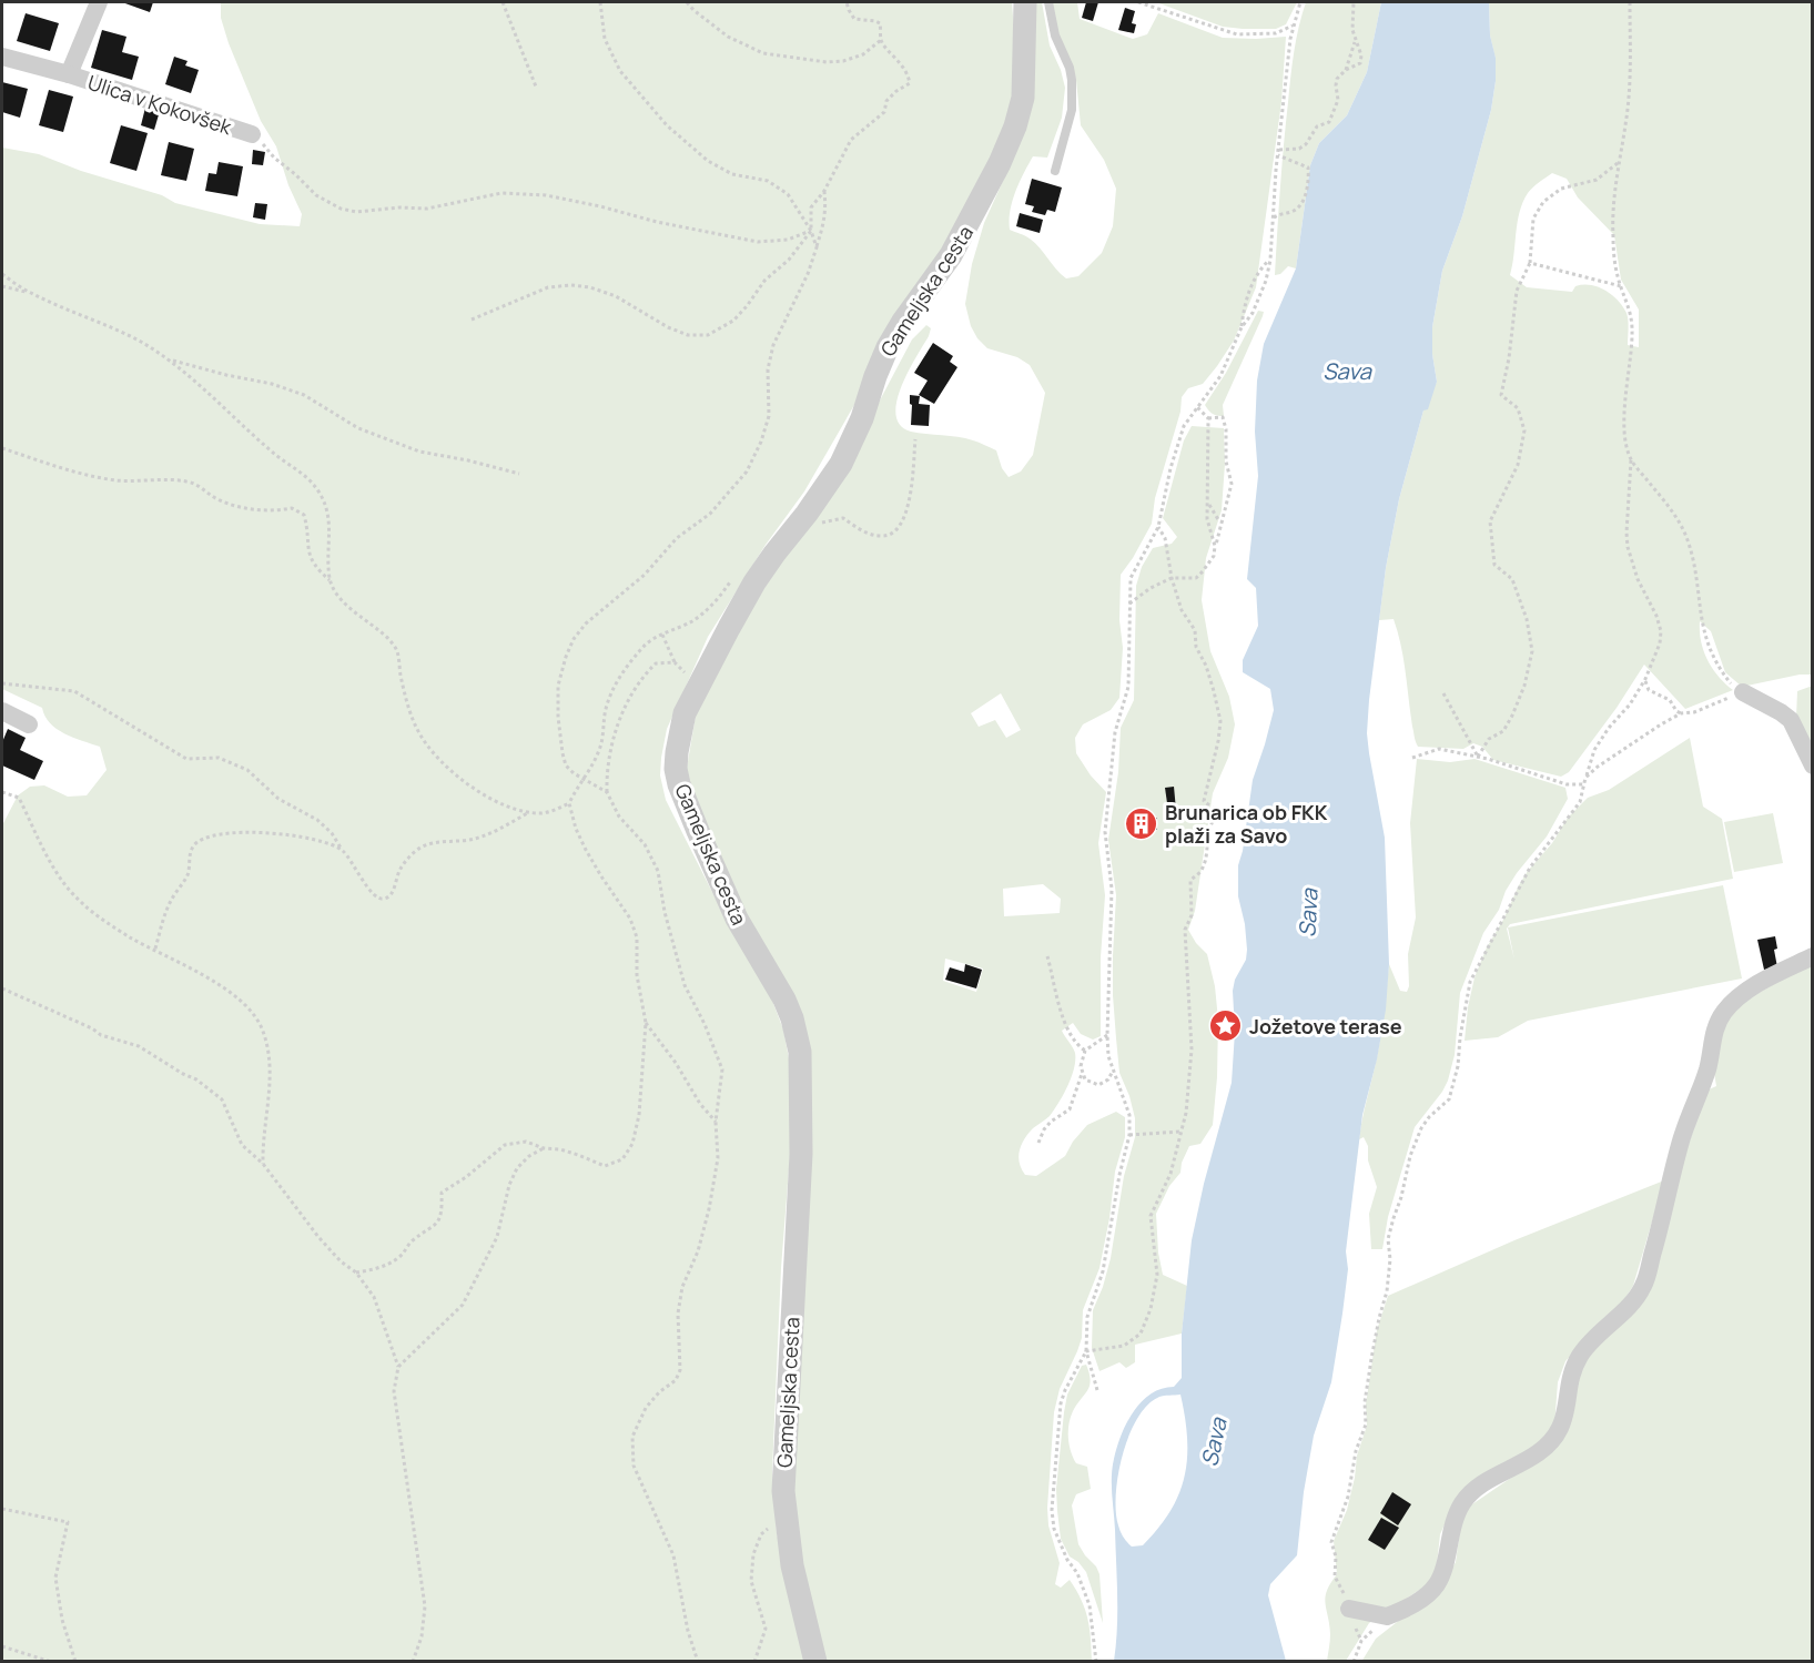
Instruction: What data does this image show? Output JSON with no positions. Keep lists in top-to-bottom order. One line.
{"streets":{"street":["Ulica v Kokovšek","Gameljska cesta"]},"water":["Sava"],"places":{"building":["Brunarica ob FKK plaži za Savo"],"place":["Jožetove terase"]}}
